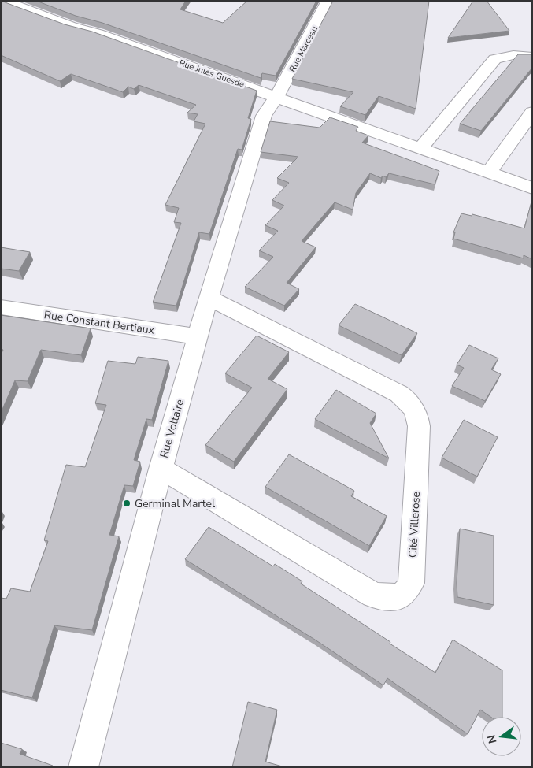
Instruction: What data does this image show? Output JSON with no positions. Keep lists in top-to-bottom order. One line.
{"streets":{"street":["Rue Marceau","Rue Jules Guesde","Rue Constant Bertiaux","Rue Voltaire","Cité Villerose"]},"crossings":[["Rue Marceau","Rue Jules Guesde"],["Rue Marceau","Rue Voltaire"],["Rue Jules Guesde","Rue Voltaire"],["Rue Constant Bertiaux","Rue Voltaire"],["Rue Voltaire","Cité Villerose"]],"places":["Germinal Martel"],"north":"left"}
